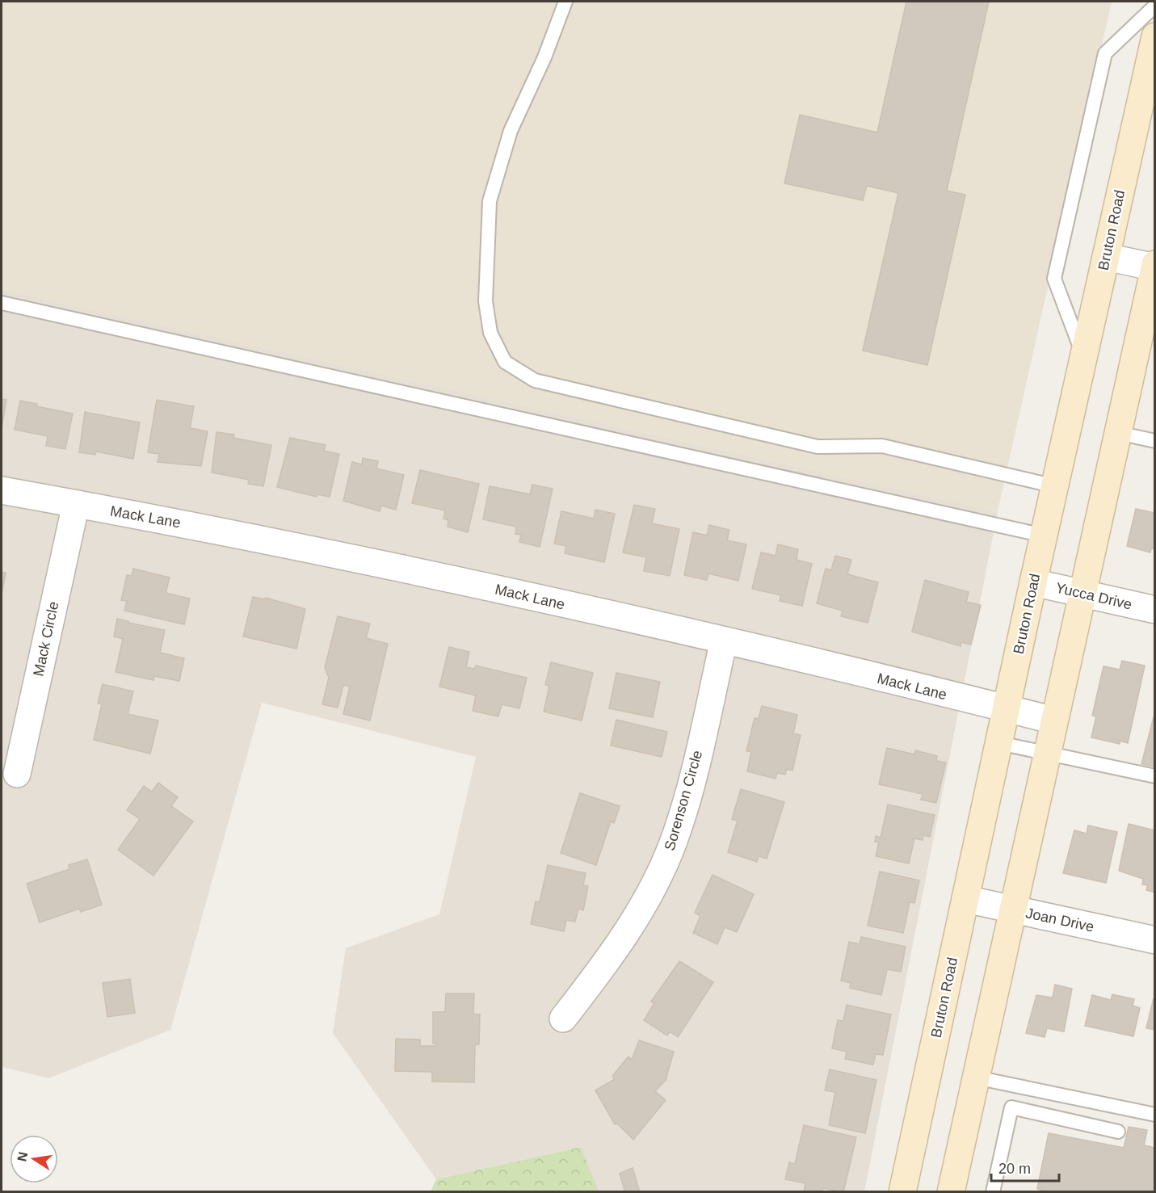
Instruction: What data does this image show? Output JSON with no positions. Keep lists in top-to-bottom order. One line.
{"streets":{"main road":["Bruton Road"],"street":["Mack Lane","Yucca Drive","Mack Circle","Sorenson Circle","Joan Drive"]},"crossings":[["Bruton Road","Mack Lane"],["Bruton Road","Yucca Drive"],["Bruton Road","Joan Drive"],["Mack Lane","Mack Circle"],["Mack Lane","Sorenson Circle"]],"scale_bar":"20 m","north":"left"}
